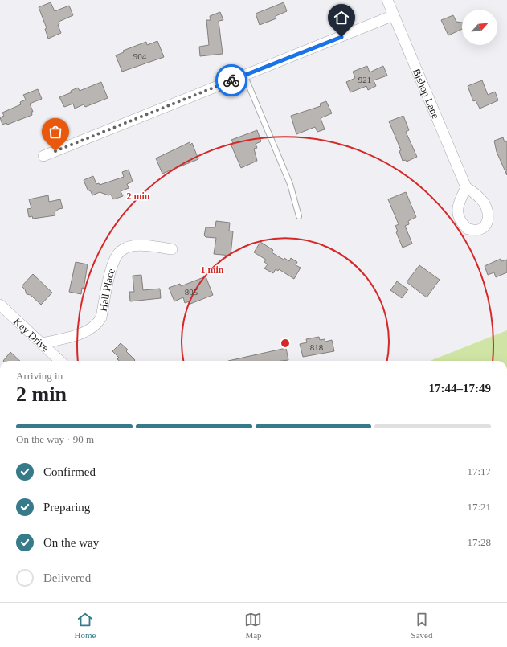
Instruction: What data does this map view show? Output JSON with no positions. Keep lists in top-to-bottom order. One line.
{"streets":{"street":["Bishop Lane","Hall Place","Key Drive"]},"crossings":[["Hall Place","Key Drive"]],"house_numbers":["904","921","805","818"],"north":"top right","page":{"heading":["2 min","Arriving in","17:44–17:49"],"bar":"On the way · 90 m","list":[["Confirmed","17:17"],["Preparing","17:21"],["On the way","17:28"],"Delivered"],"tabs":["Home","Map","Saved"]},"rings":["2 min","1 min"]}
